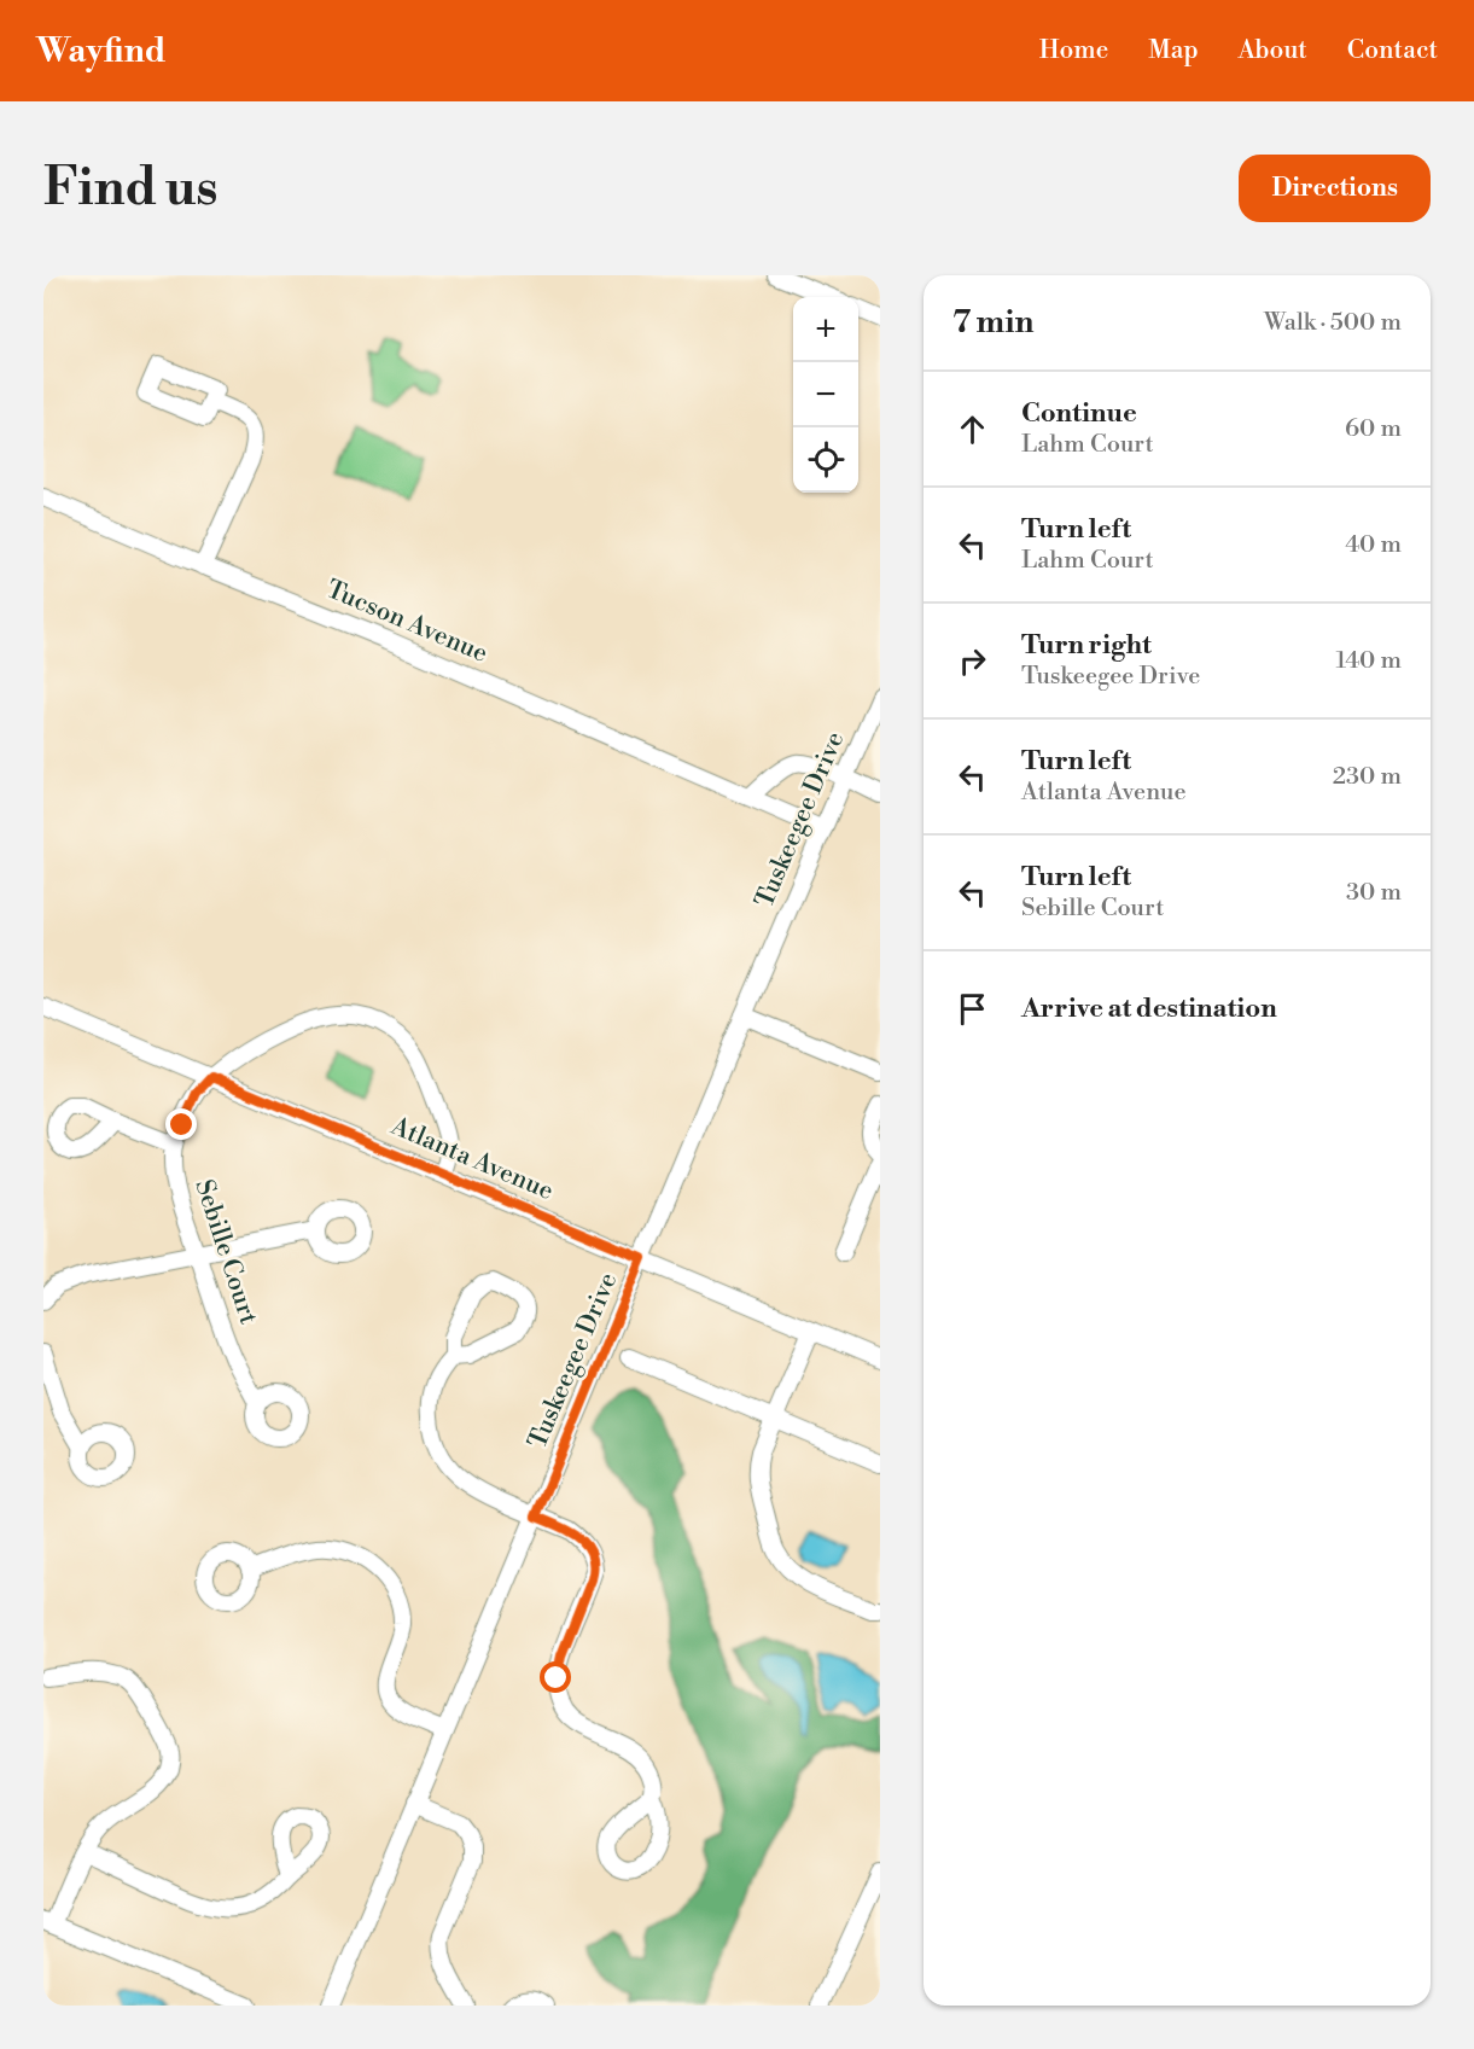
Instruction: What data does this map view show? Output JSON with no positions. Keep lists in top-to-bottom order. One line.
{"streets":{"street":["Tucson Avenue","Tuskeegee Drive","Atlanta Avenue","Sebille Court"]},"crossings":[["Tucson Avenue","Tuskeegee Drive"],["Tuskeegee Drive","Atlanta Avenue"],["Atlanta Avenue","Sebille Court"]],"page":{"header":"Wayfind","nav":["Home","Map","About","Contact"],"buttons":"Directions","title":"Find us","heading":["7 min","Walk · 500 m"],"map_buttons":["+","−"],"list":[["Continue","Lahm Court","60 m"],["Turn left","Lahm Court","40 m"],["Turn right","Tuskeegee Drive","140 m"],["Turn left","Atlanta Avenue","230 m"],["Turn left","Sebille Court","30 m"],"Arrive at destination"]}}
